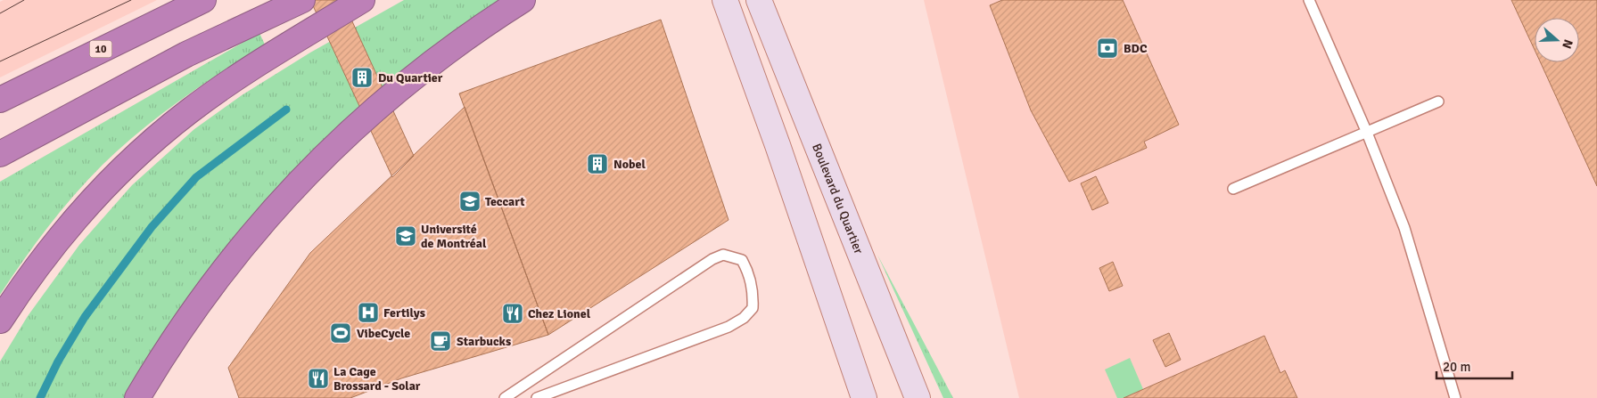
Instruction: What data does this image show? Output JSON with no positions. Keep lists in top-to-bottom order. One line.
{"streets":{"highway":["10"],"main road":["Boulevard du Quartier"]},"places":{"bank":["BDC"],"building":["Du Quartier","Nobel"],"school or university":["Teccart","Université de Montréal"],"hospital":["Fertilys"],"restaurant":["Chez Lionel","La Cage Brossard - Solar"],"sports":["VibeCycle"],"cafe":["Starbucks"]},"scale_bar":"20 m","north":"right"}
